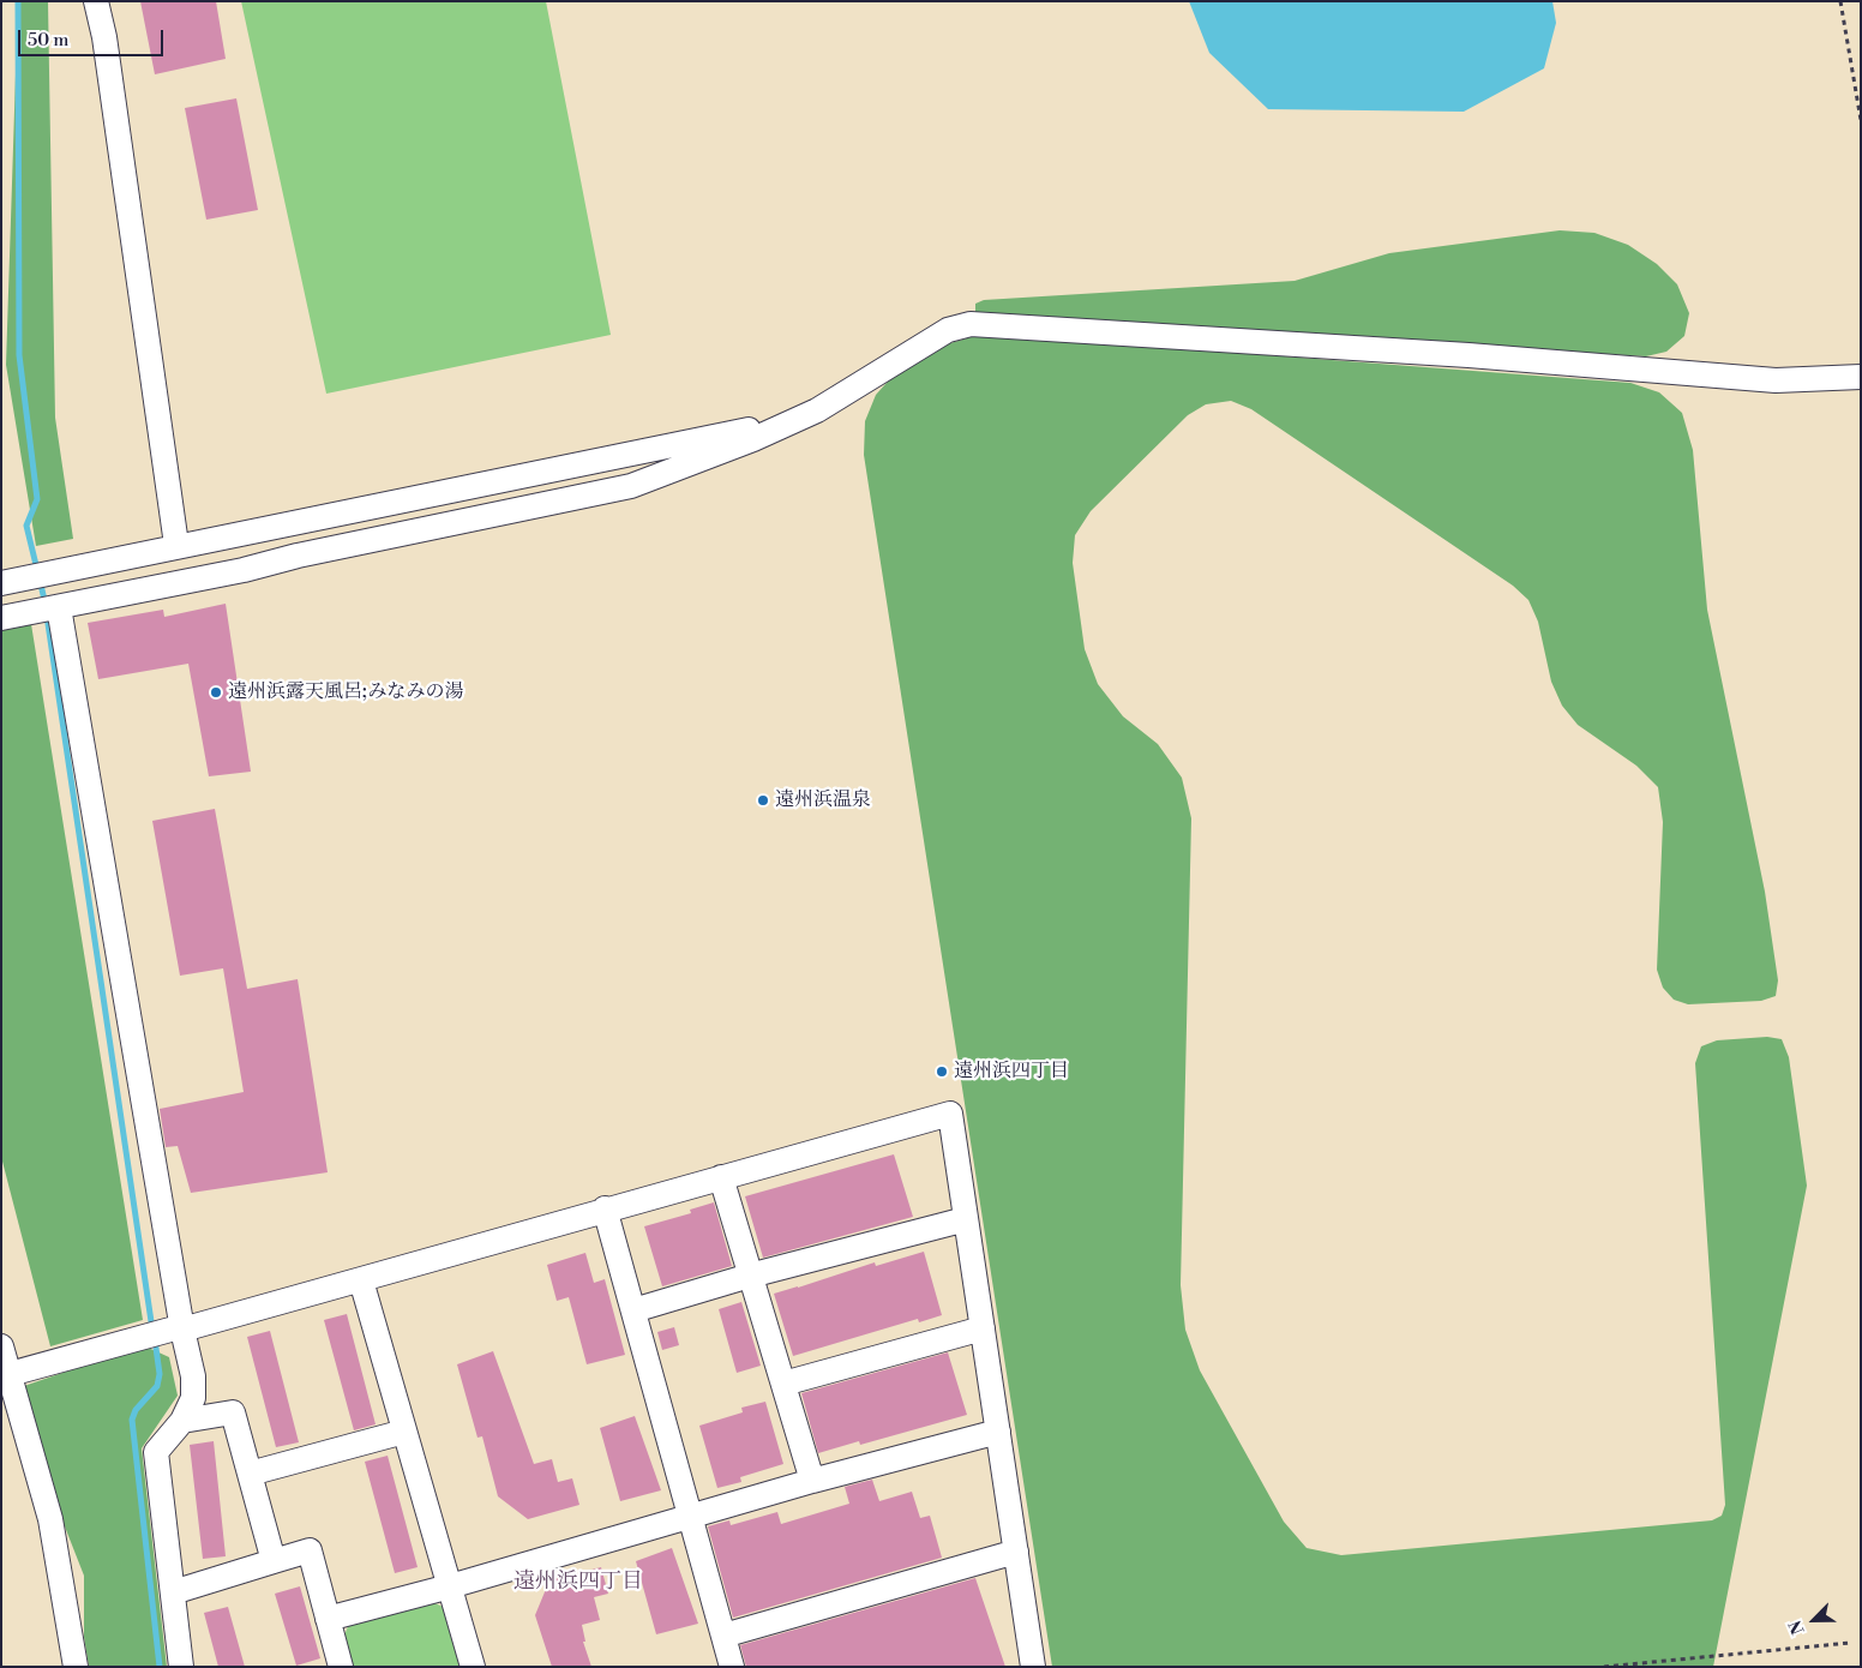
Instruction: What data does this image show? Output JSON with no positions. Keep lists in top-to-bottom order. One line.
{"districts":["遠州浜四丁目"],"places":["遠州浜露天風呂;みなみの湯","遠州浜温泉","遠州浜四丁目"],"scale_bar":"50 m","north":"bottom left"}
